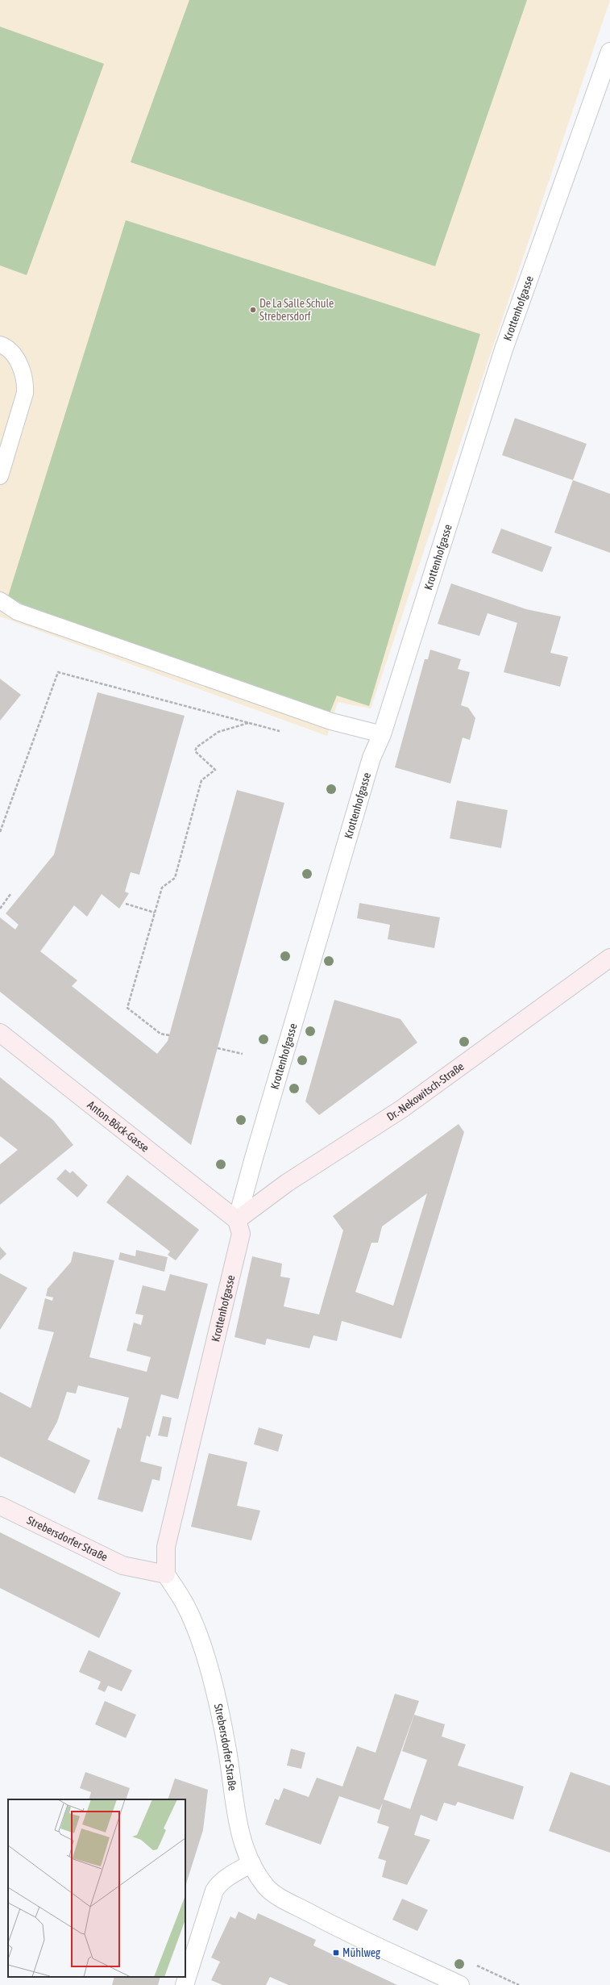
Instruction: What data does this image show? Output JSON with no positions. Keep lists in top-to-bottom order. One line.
{"streets":{"main road":["Krottenhofgasse","Dr.-Nekowitsch-Straße","Anton-Böck-Gasse","Strebersdorfer Straße"]},"crossings":[["Krottenhofgasse","Dr.-Nekowitsch-Straße"],["Krottenhofgasse","Anton-Böck-Gasse"],["Krottenhofgasse","Strebersdorfer Straße"],["Dr.-Nekowitsch-Straße","Anton-Böck-Gasse"]],"places":{"other":["De La Salle Schule Strebersdorf"],"transit":["Mühlweg"]}}
